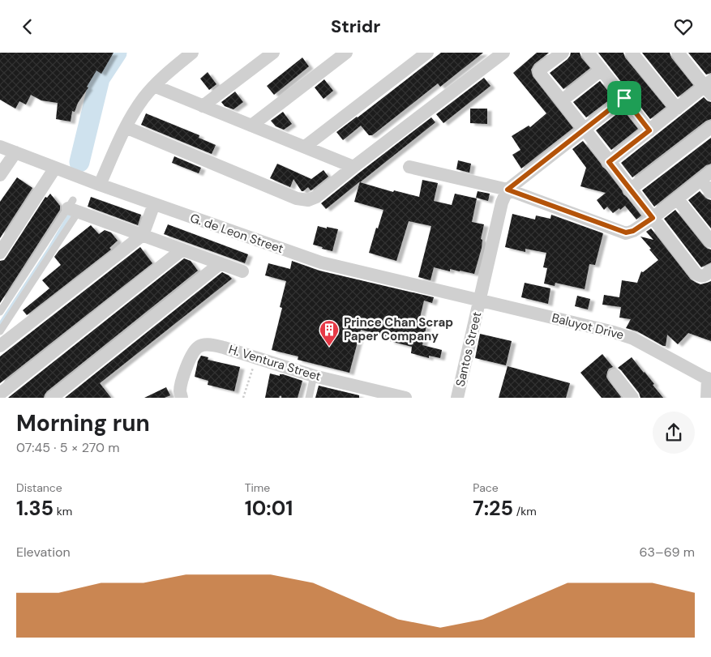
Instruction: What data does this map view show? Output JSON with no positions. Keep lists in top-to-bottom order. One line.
{"streets":{"street":["G. de Leon Street","Baluyot Drive","Santos Street","H. Ventura Street"]},"crossings":[["G. de Leon Street","Baluyot Drive"],["G. de Leon Street","Santos Street"],["Baluyot Drive","Santos Street"]],"places":{"building":["Prince Chan Scrap Paper Company"]},"page":{"header":"Stridr","heading":["Morning run","07:45 · 5 × 270 m"],"stats":[["Distance","1.35 km"],["Time","10:01"],["Pace","7:25 /km"]],"chart":["Elevation","63–69 m"]}}
